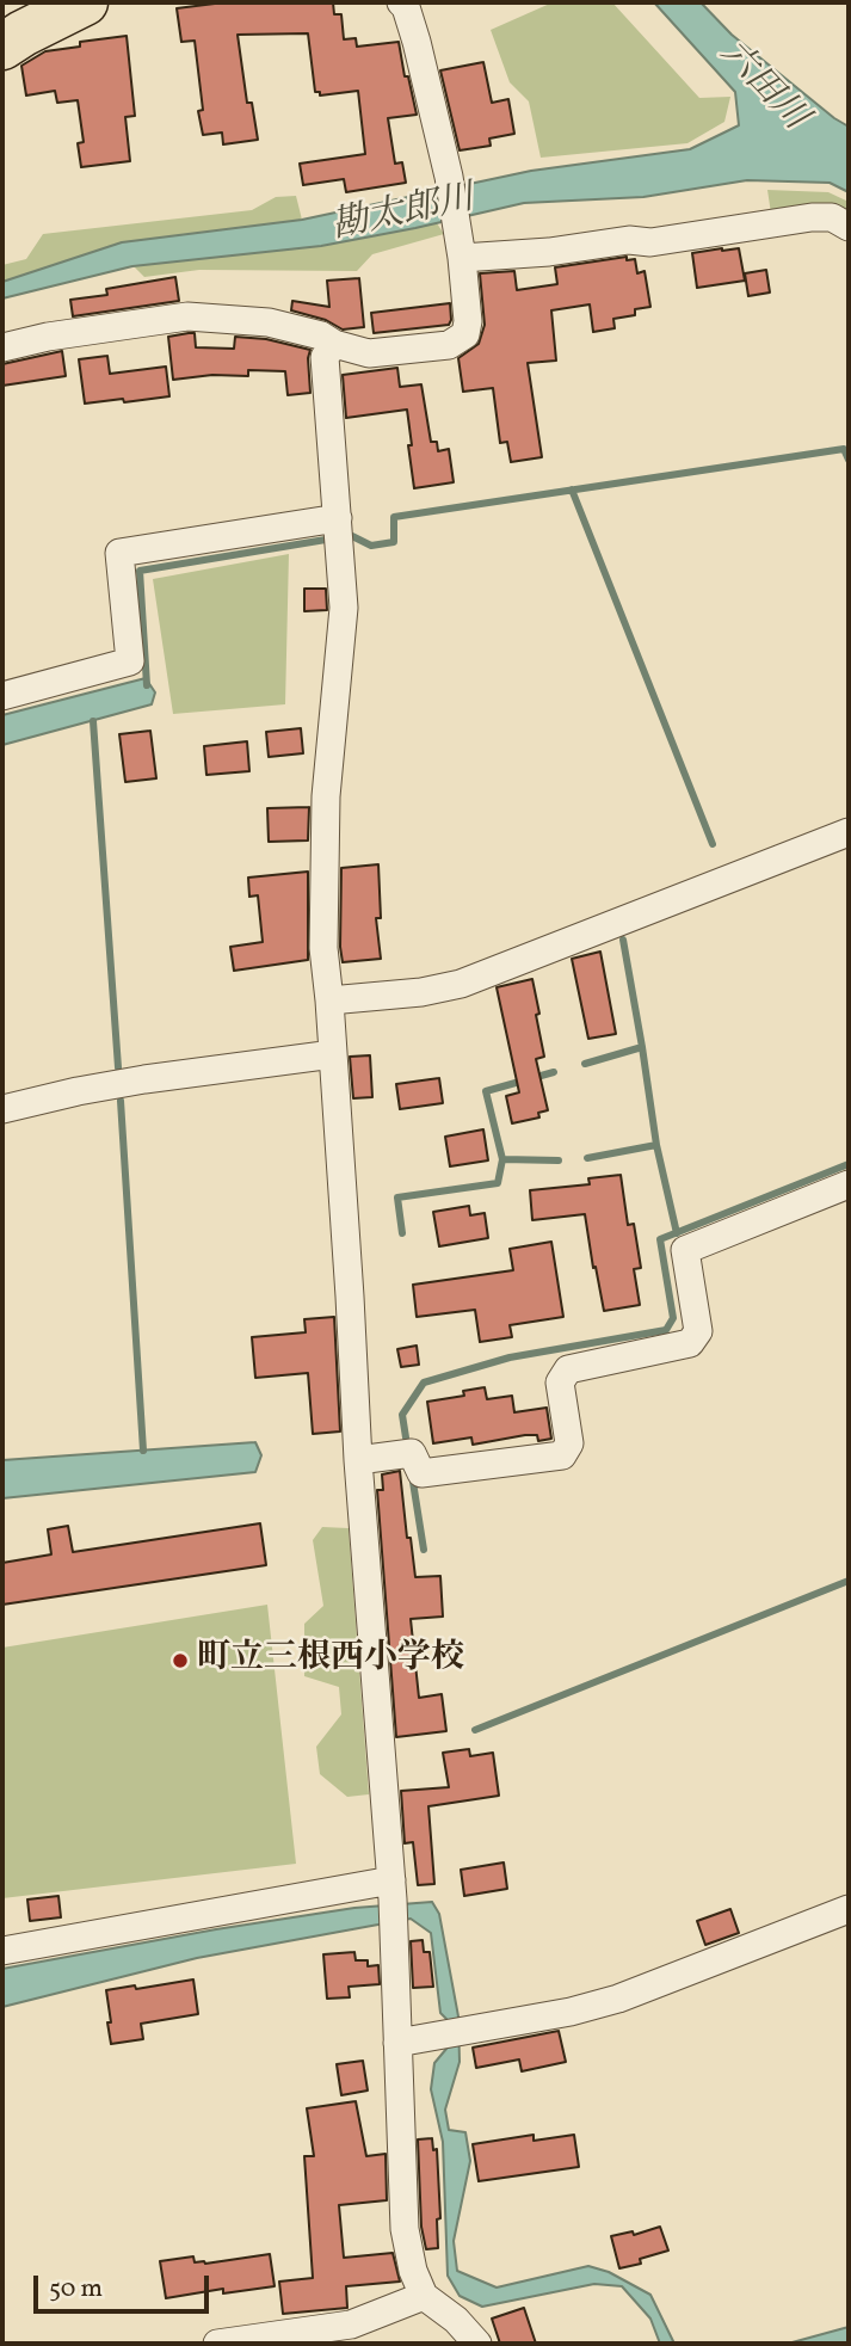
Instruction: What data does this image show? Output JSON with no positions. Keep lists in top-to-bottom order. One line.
{"water":["六田川","勘太郎川"],"places":["町立三根西小学校"],"scale_bar":"50 m"}
